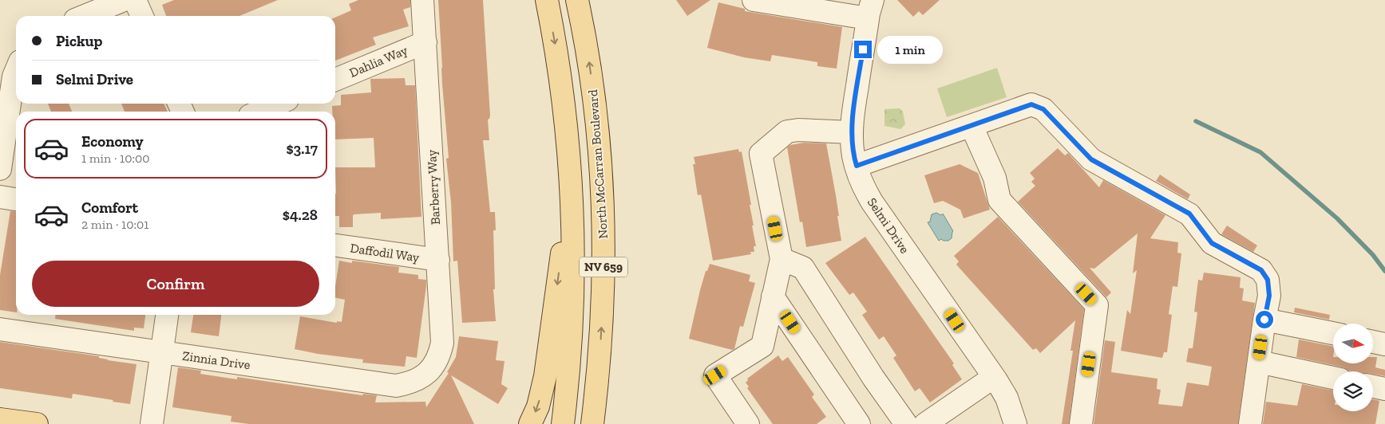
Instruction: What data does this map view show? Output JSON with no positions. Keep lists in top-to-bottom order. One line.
{"streets":{"main road":["North McCarran Boulevard","NV 659"],"street":["Dahlia Way","Barberry Way","Selmi Drive","Daffodil Way","Zinnia Drive"]},"crossings":[["Dahlia Way","Barberry Way"],["Barberry Way","Daffodil Way"],["Barberry Way","Zinnia Drive"]],"north":"right","page":{"banner":["Pickup","Selmi Drive"],"bubble":"1 min","list":[{"name":"Economy","note":"1 min · 10:00","value":"$3.17"},{"name":"Comfort","note":"2 min · 10:01","value":"$4.28"}],"buttons":"Confirm"}}
